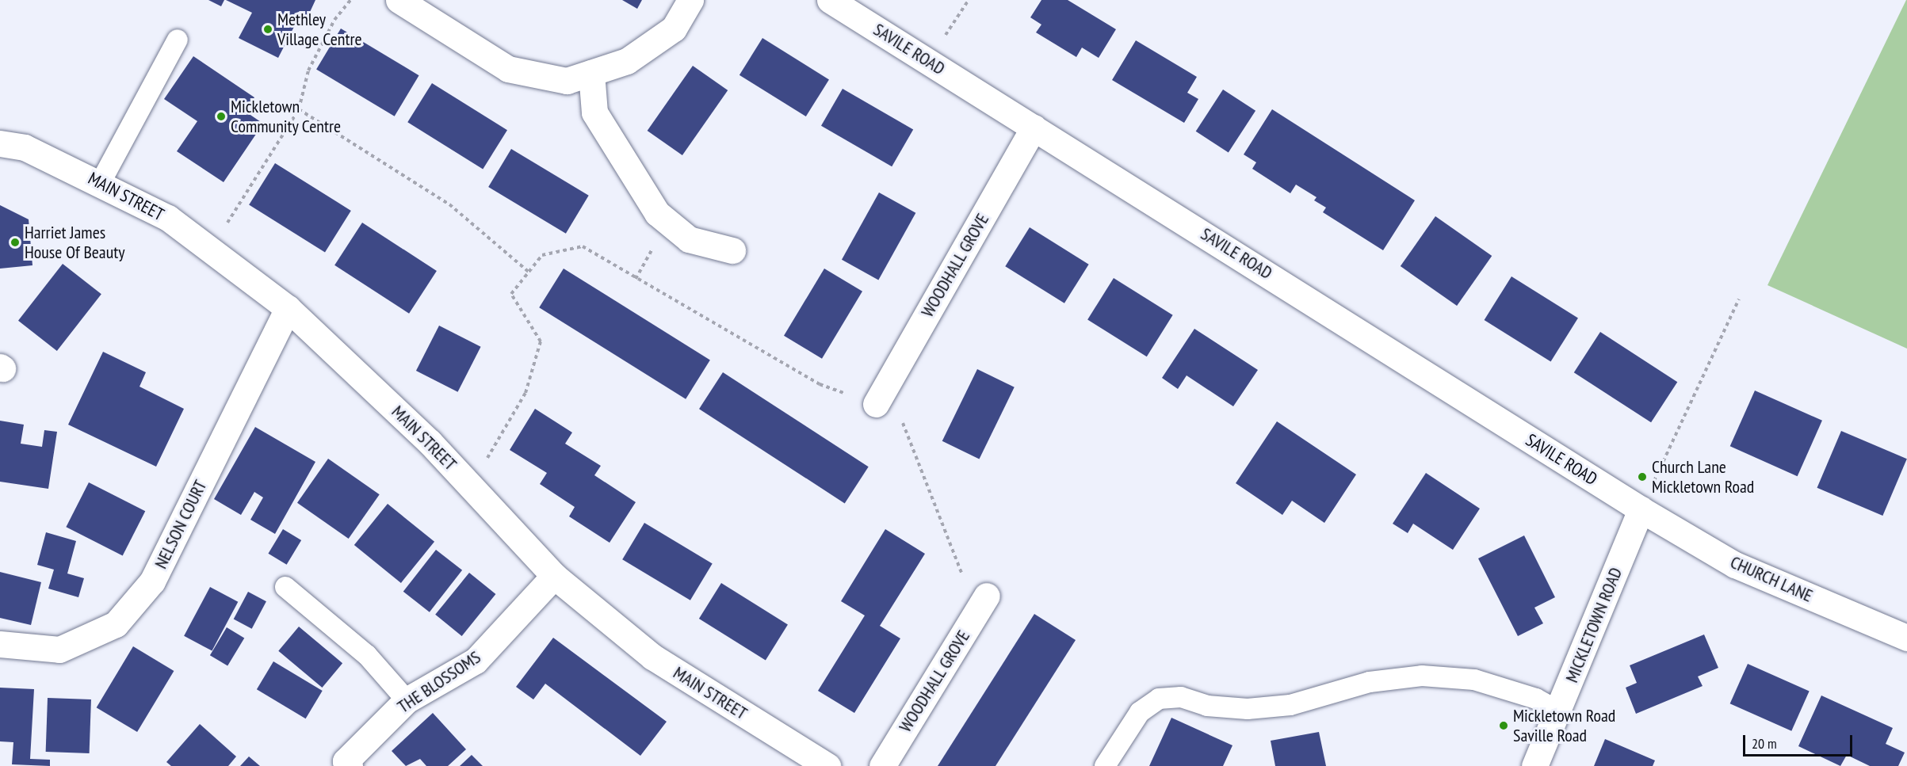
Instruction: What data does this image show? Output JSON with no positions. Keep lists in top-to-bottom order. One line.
{"streets":{"street":["SAVILE ROAD","MAIN STREET","WOODHALL GROVE","NELSON COURT","CHURCH LANE","MICKLETOWN ROAD","THE BLOSSOMS"]},"crossings":[["SAVILE ROAD","WOODHALL GROVE"],["SAVILE ROAD","CHURCH LANE"],["SAVILE ROAD","MICKLETOWN ROAD"],["MAIN STREET","NELSON COURT"],["MAIN STREET","THE BLOSSOMS"],["CHURCH LANE","MICKLETOWN ROAD"]],"places":["Methley Village Centre","Mickletown Community Centre","Harriet James House Of Beauty","Church Lane Mickletown Road","Mickletown Road Saville Road"],"scale_bar":"20 m"}
